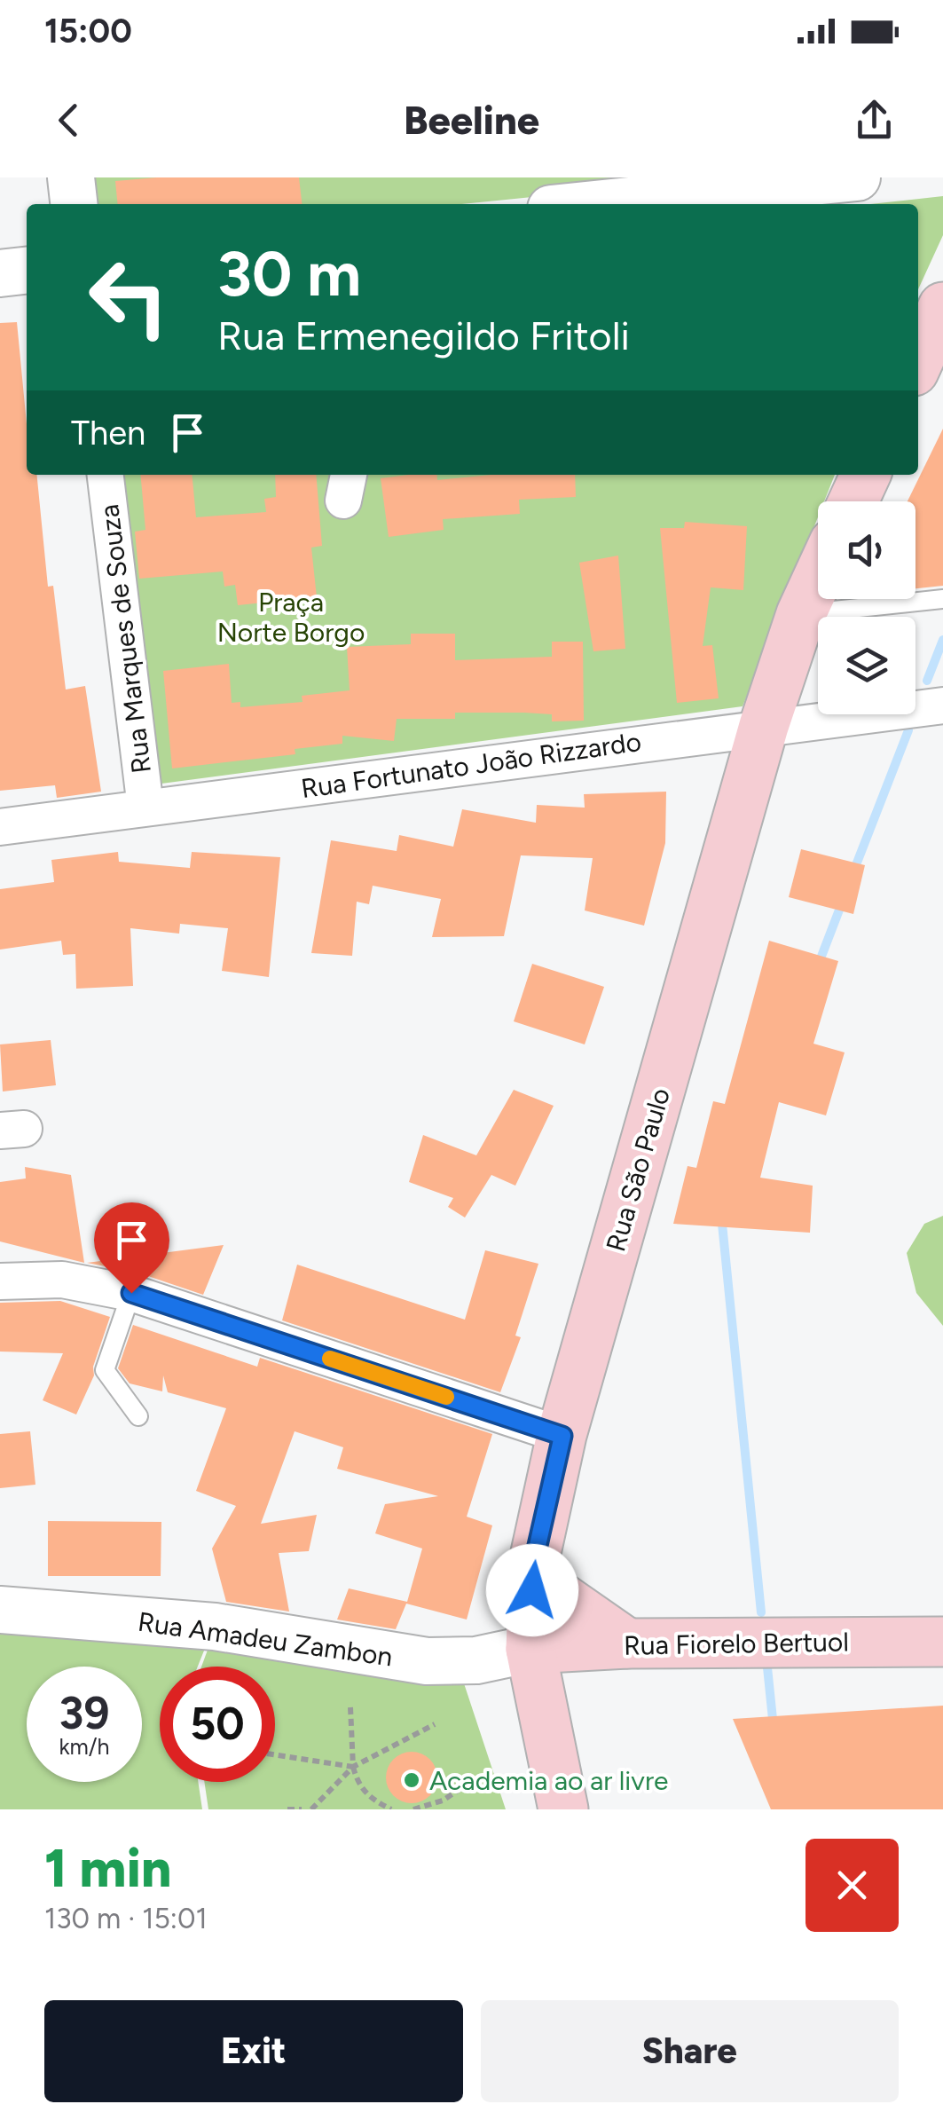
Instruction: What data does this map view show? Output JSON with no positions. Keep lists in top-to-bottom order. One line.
{"streets":{"main road":["Rua São Paulo","Rua Fiorelo Bertuol"],"street":["Rua Marques de Souza","Rua Fortunato João Rizzardo","Rua Amadeu Zambon"]},"crossings":[["Rua Marques de Souza","Rua Fortunato João Rizzardo"],["Rua Fortunato João Rizzardo","Rua São Paulo"],["Rua São Paulo","Rua Amadeu Zambon"],["Rua São Paulo","Rua Fiorelo Bertuol"],["Rua Amadeu Zambon","Rua Fiorelo Bertuol"]],"parks":["Praça Norte Borgo"],"places":["Academia ao ar livre"],"page":{"status":"15:00","header":"Beeline","turn":["30 m","Rua Ermenegildo Fritoli"],"then":"Then","speed":"39 km/h","limit":"50","heading":["1 min","130 m · 15:01"],"buttons":["Exit","Share"]}}
